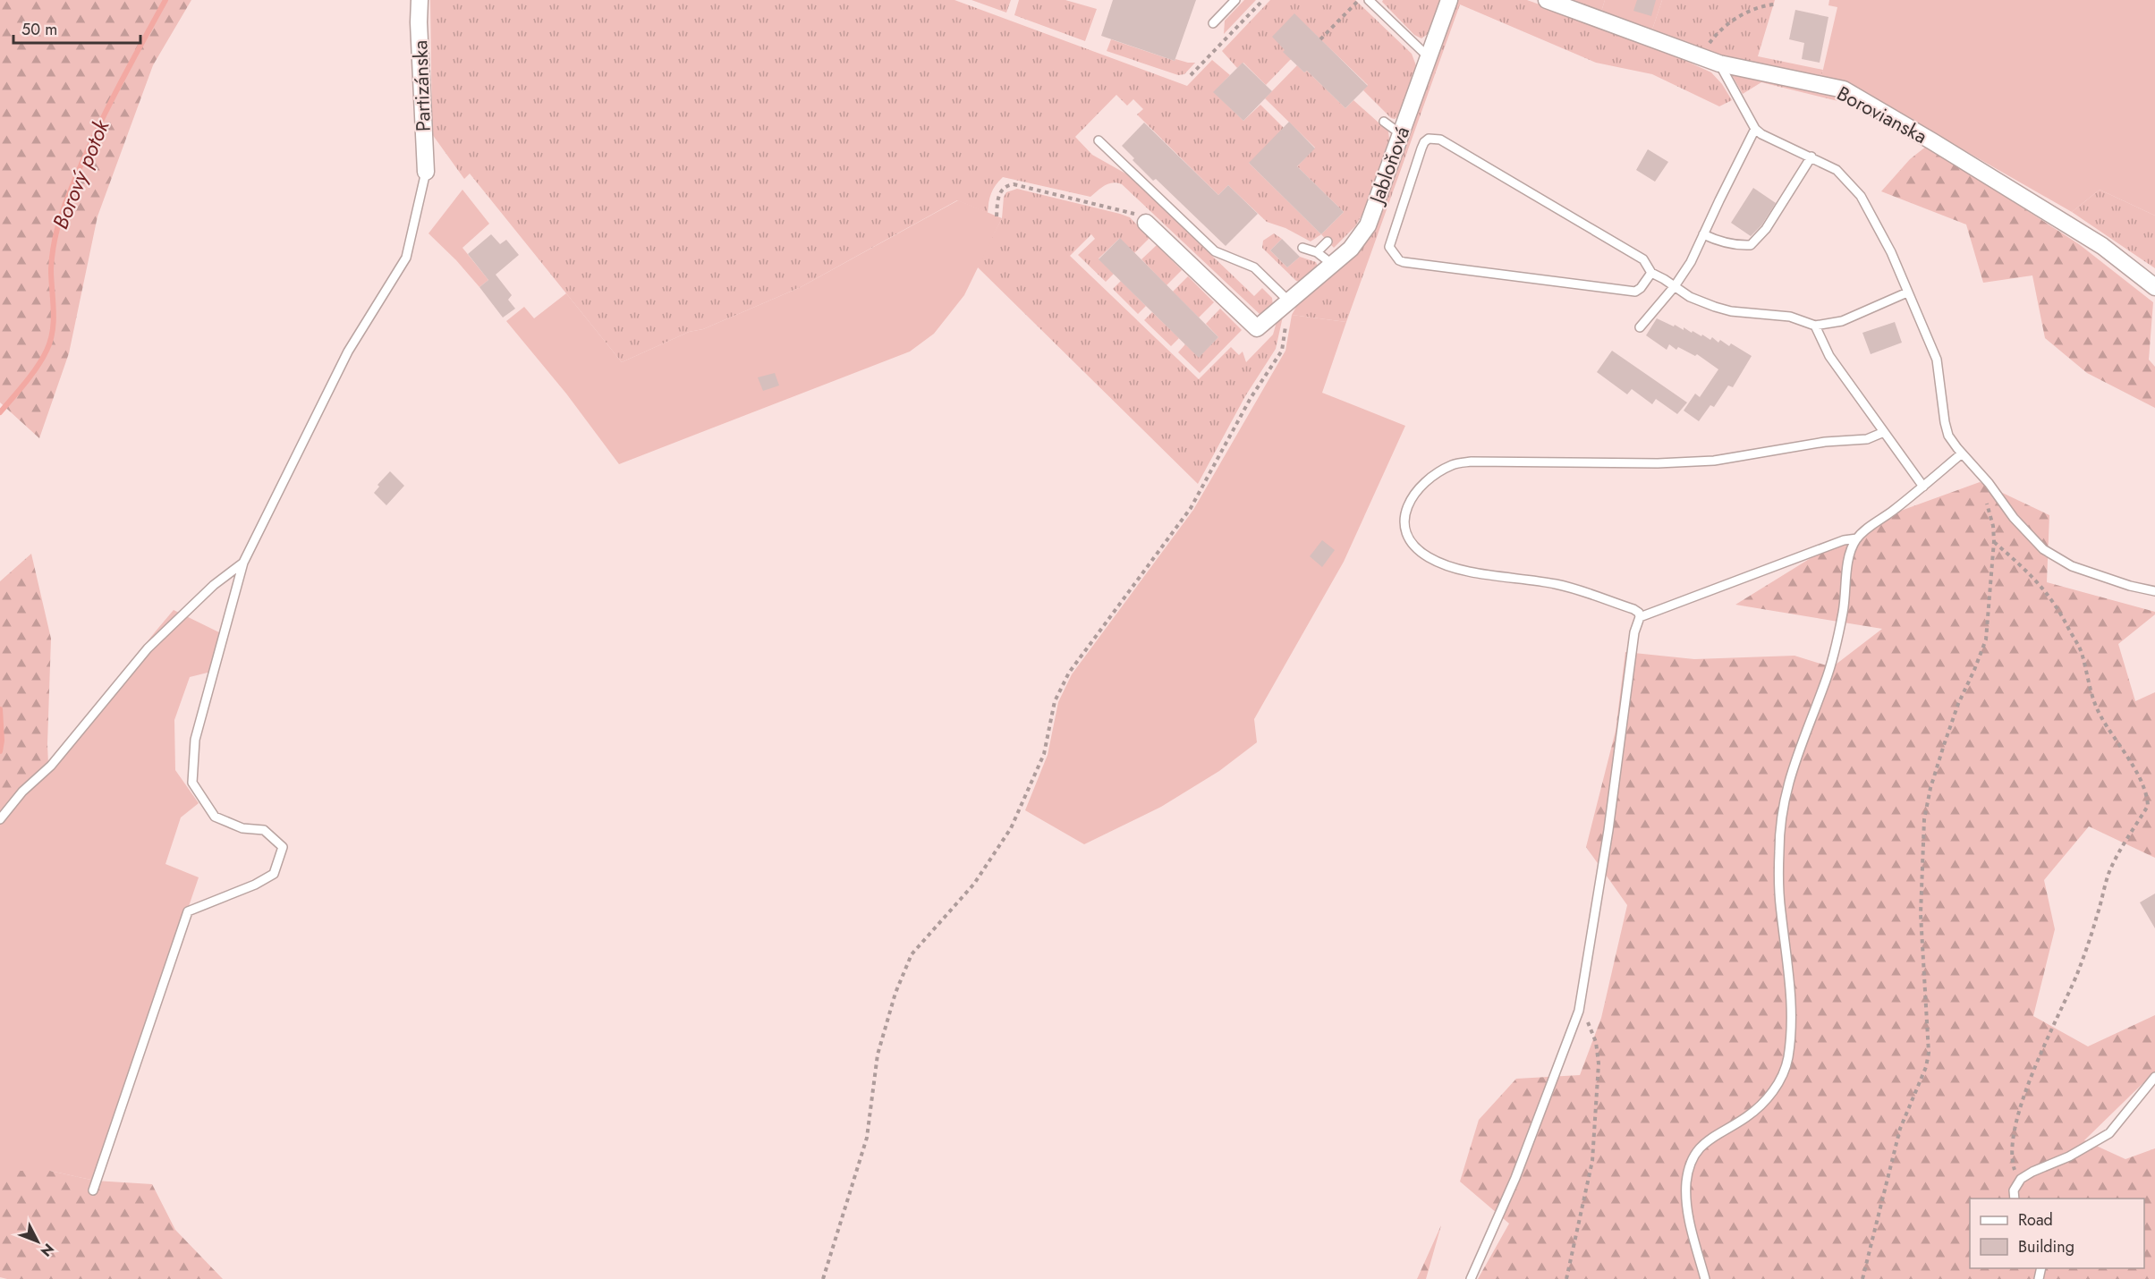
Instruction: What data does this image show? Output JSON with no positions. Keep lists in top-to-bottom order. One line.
{"streets":{"street":["Partizánska","Borovianska","Jabloňová"]},"water":["Borový potok"],"legend":["Road","Building"],"scale_bar":"50 m","north":"bottom right"}
